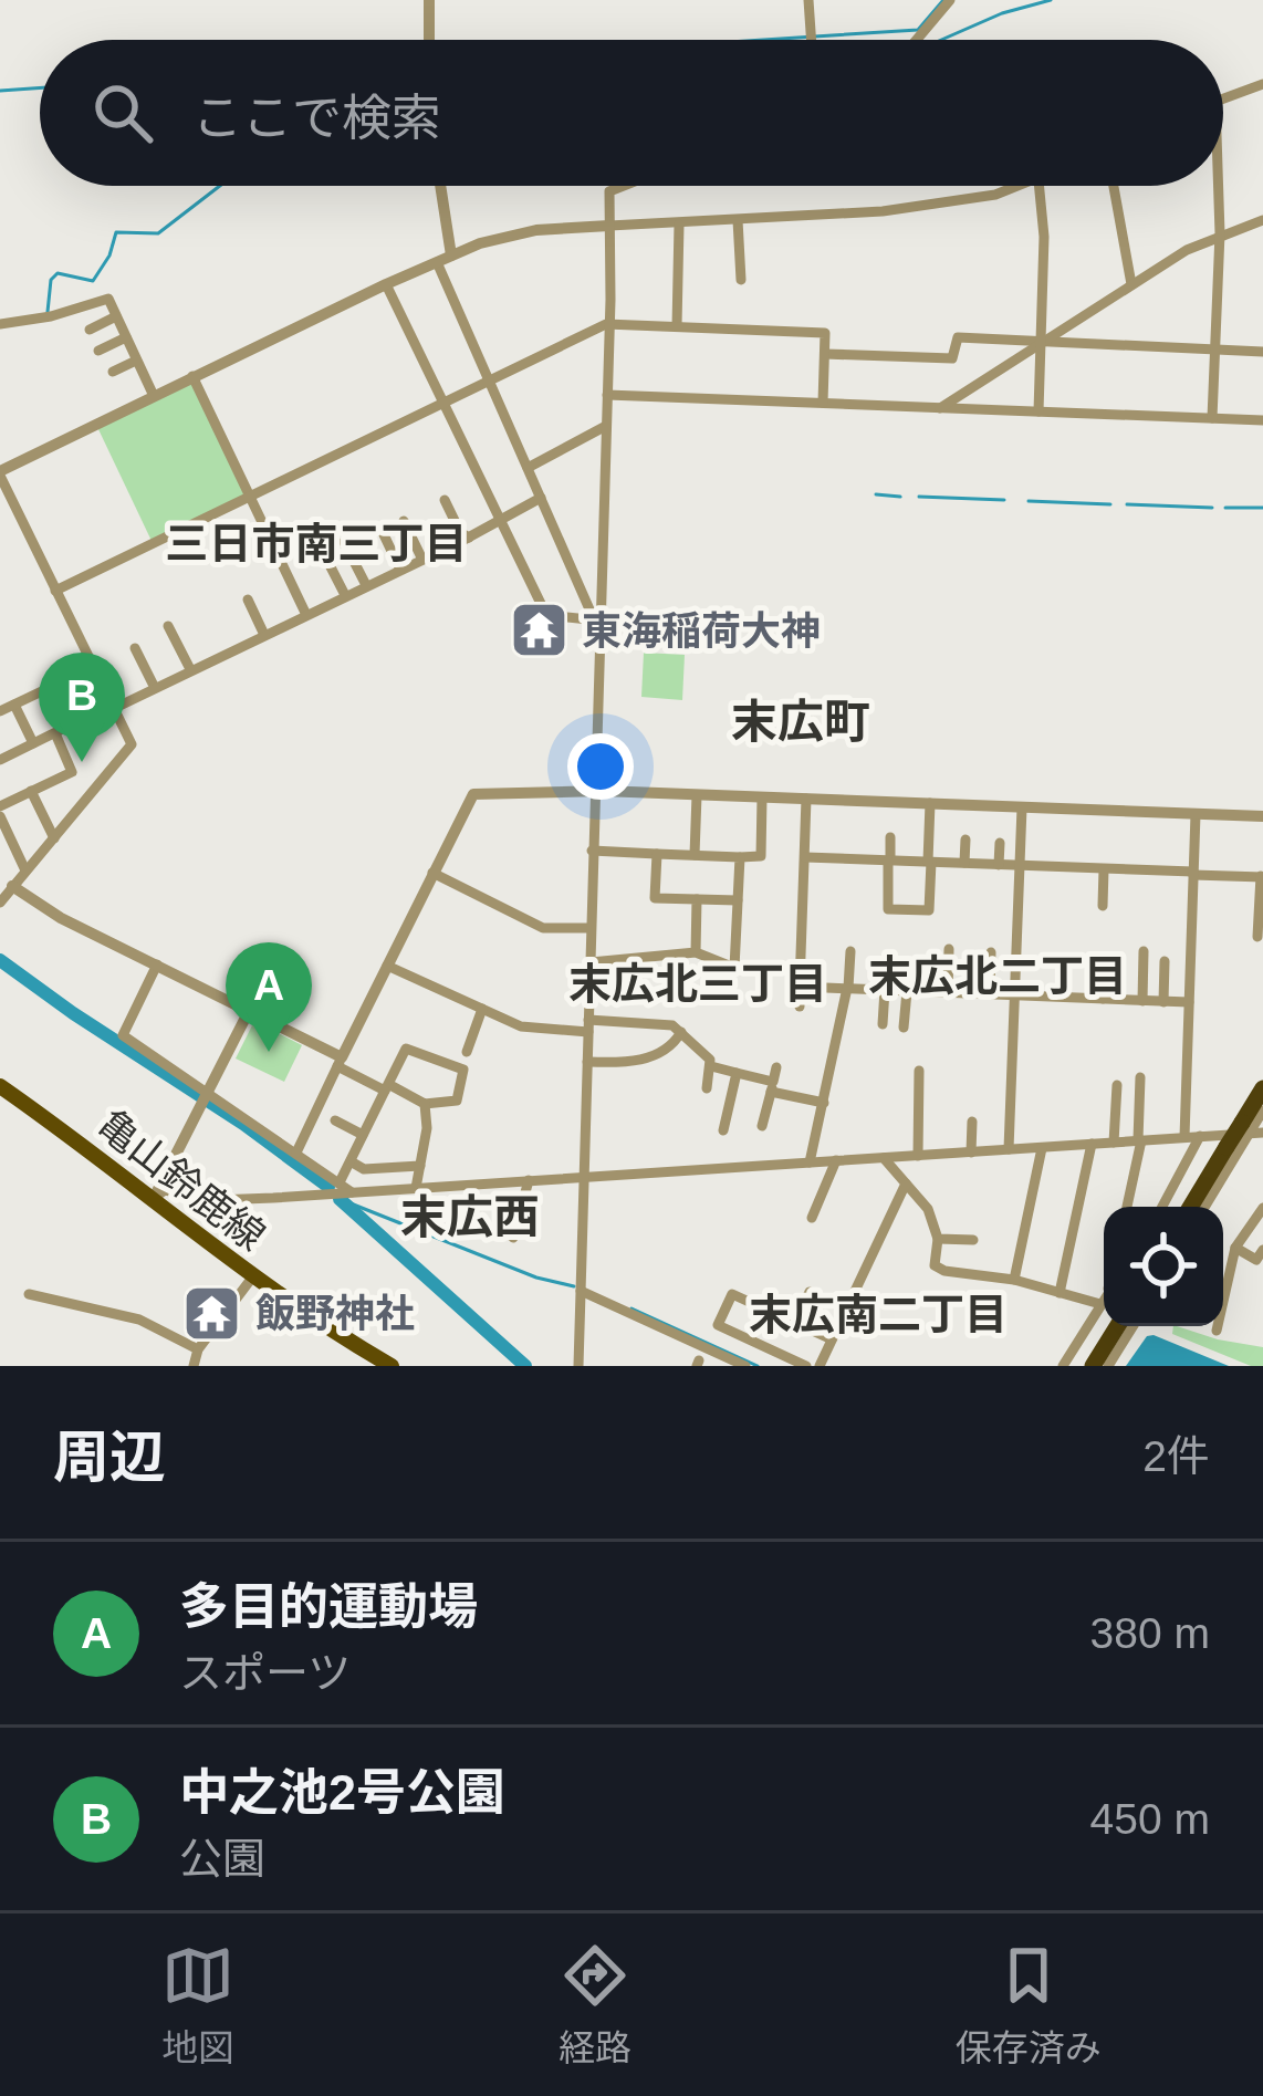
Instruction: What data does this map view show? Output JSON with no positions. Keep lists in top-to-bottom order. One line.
{"streets":{"main road":["亀山鈴鹿線"]},"districts":["三日市南三丁目","末広町","末広北二丁目","末広北三丁目","末広西","末広南二丁目"],"places":{"temple":["東海稲荷大神","飯野神社"]},"page":{"search":"ここで検索","pins":["B","A"],"heading":["周辺","2件"],"list":[{"mark":"A","name":"多目的運動場","note":"スポーツ","value":"380 m"},{"mark":"B","name":"中之池2号公園","note":"公園","value":"450 m"}],"nav":["地図","経路","保存済み"]}}
